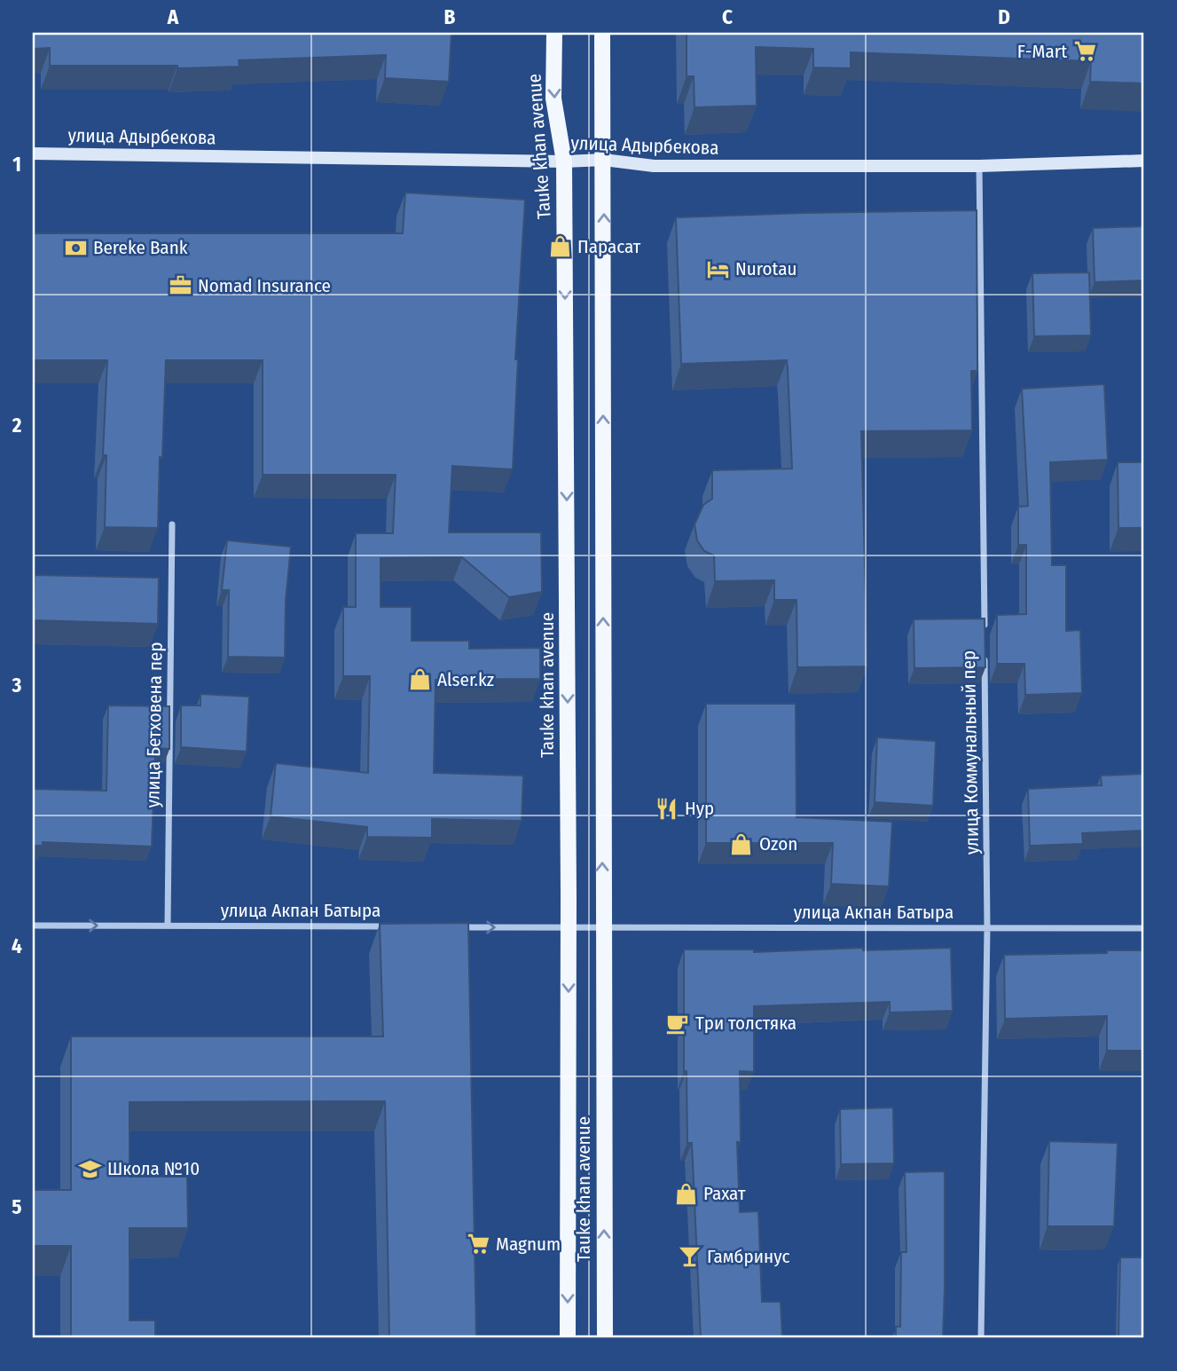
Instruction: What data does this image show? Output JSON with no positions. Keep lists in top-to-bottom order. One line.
{"streets":{"main road":["улица Адырбекова","Tauke khan avenue"],"street":["улица Бетховена пер","улица Коммунальный пер","улица Акпан Батыра"]},"crossings":[["улица Адырбекова","Tauke khan avenue"],["улица Адырбекова","улица Коммунальный пер"],["Tauke khan avenue","улица Акпан Батыра"],["улица Бетховена пер","улица Акпан Батыра"],["улица Коммунальный пер","улица Акпан Батыра"]],"places":{"supermarket":["F-Mart","Magnum"],"shop":["Парасат","Alser.kz","Ozon","Рахат"],"bank":["Bereke Bank"],"hotel":["Nurotau"],"office":["Nomad Insurance"],"restaurant":["Нур"],"cafe":["Три толстяка"],"school or university":["Школа №10"],"bar":["Гамбринус"]},"grid":{"columns":["A","B","C","D"],"rows":["1","2","3","4","5"]}}
